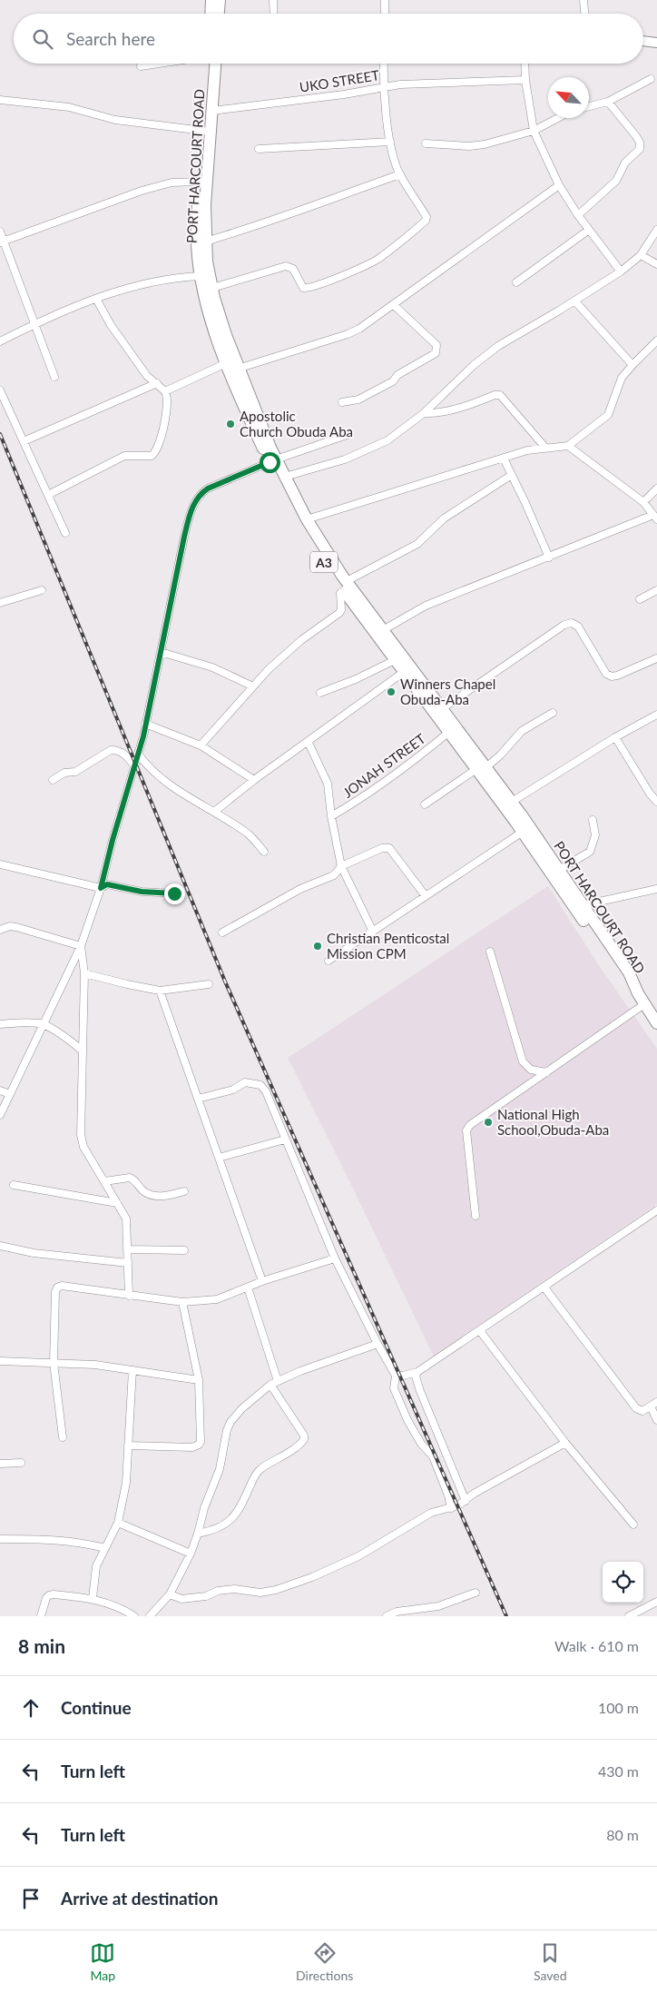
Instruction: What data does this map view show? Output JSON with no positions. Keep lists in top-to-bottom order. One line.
{"streets":{"highway":["PORT HARCOURT ROAD","A3"],"street":["UKO STREET","JONAH STREET"]},"crossings":[["UKO STREET","PORT HARCOURT ROAD"],["PORT HARCOURT ROAD","A3"],["PORT HARCOURT ROAD","JONAH STREET"]],"places":["Apostolic Church Obuda Aba","Winners Chapel Obuda-Aba","Christian Penticostal Mission CPM","National High School,Obuda-Aba"],"north":"top left","page":{"search":"Search here","heading":["8 min","Walk · 610 m"],"list":[["Continue","100 m"],["Turn left","430 m"],["Turn left","80 m"],"Arrive at destination"],"nav":["Map","Directions","Saved"]}}
